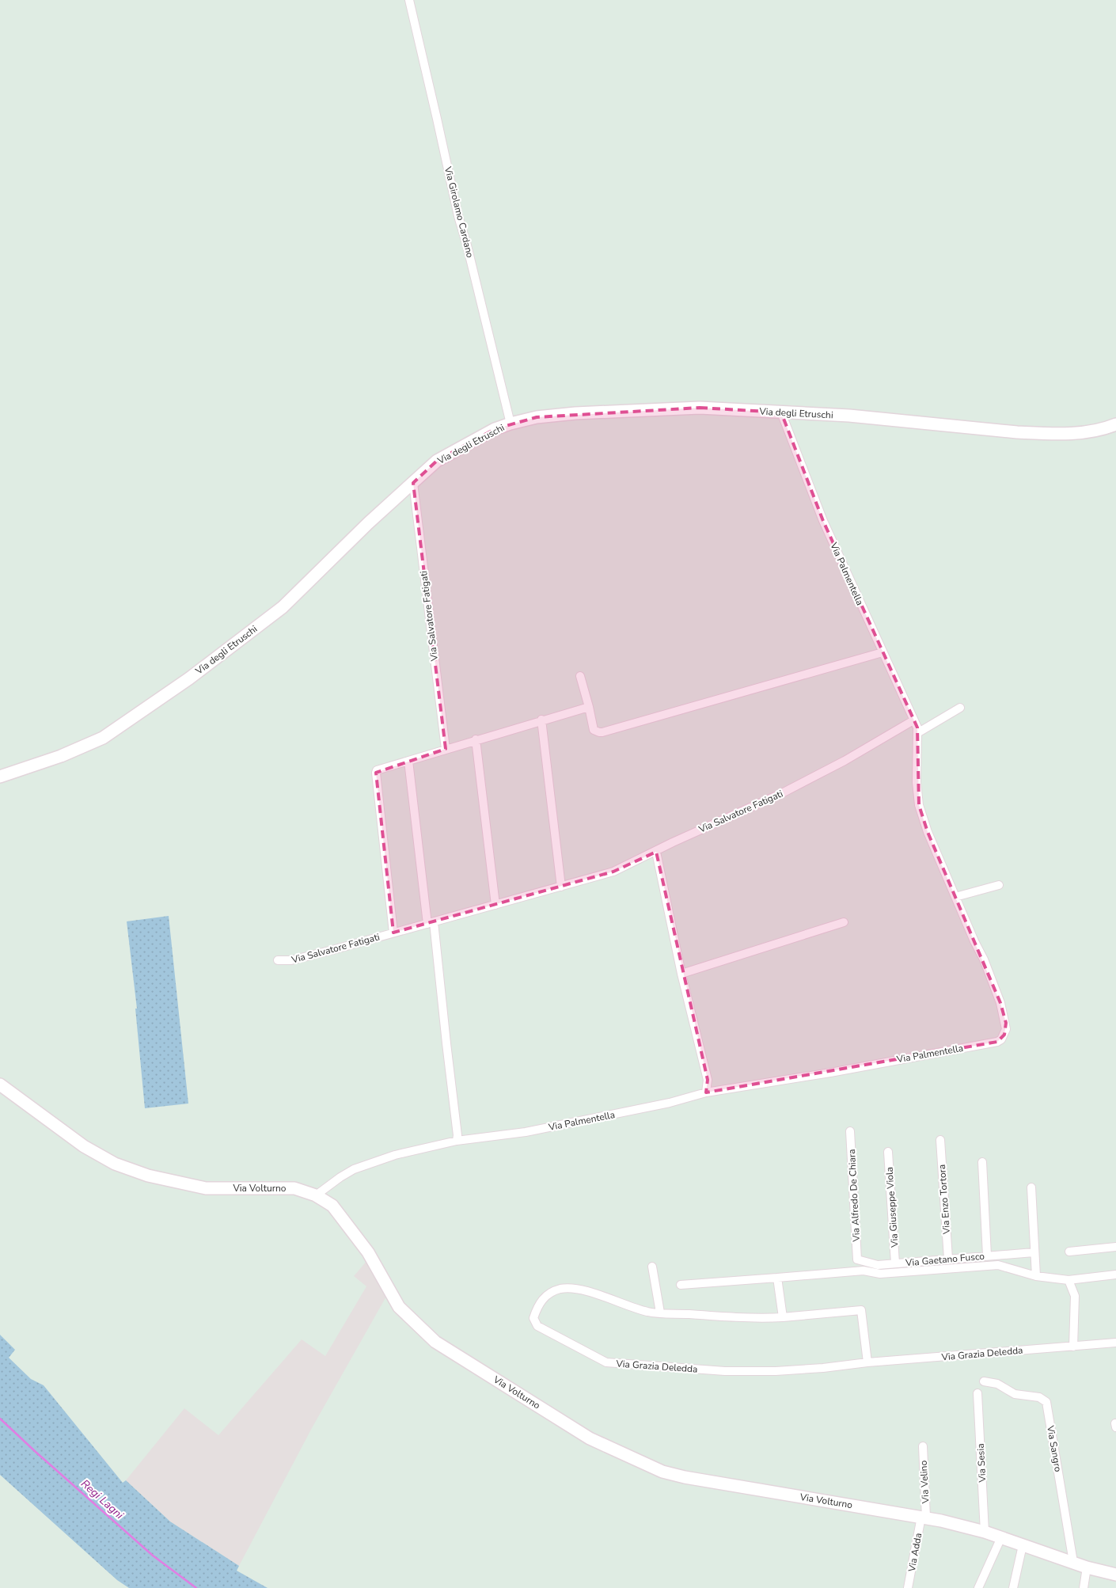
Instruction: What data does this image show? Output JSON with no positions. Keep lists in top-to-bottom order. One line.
{"streets":{"street":["Via Girolamo Cardano","Via degli Etruschi","Via Palmentella","Via Salvatore Fatigati","Via Volturno","Via Alfredo De Chiara","Via Enzo Tortora","Via Giuseppe Viola","Via Gaetano Fusco","Via Grazia Deledda","Via Sangro","Via Sesia","Via Velino","Via Adda"]},"crossings":[["Via Girolamo Cardano","Via degli Etruschi"],["Via degli Etruschi","Via Palmentella"],["Via degli Etruschi","Via Salvatore Fatigati"],["Via Palmentella","Via Salvatore Fatigati"],["Via Palmentella","Via Volturno"],["Via Volturno","Via Sangro"],["Via Volturno","Via Sesia"],["Via Volturno","Via Velino"],["Via Volturno","Via Adda"],["Via Alfredo De Chiara","Via Gaetano Fusco"],["Via Enzo Tortora","Via Gaetano Fusco"],["Via Giuseppe Viola","Via Gaetano Fusco"],["Via Velino","Via Adda"]],"water":["Regi Lagni"]}
